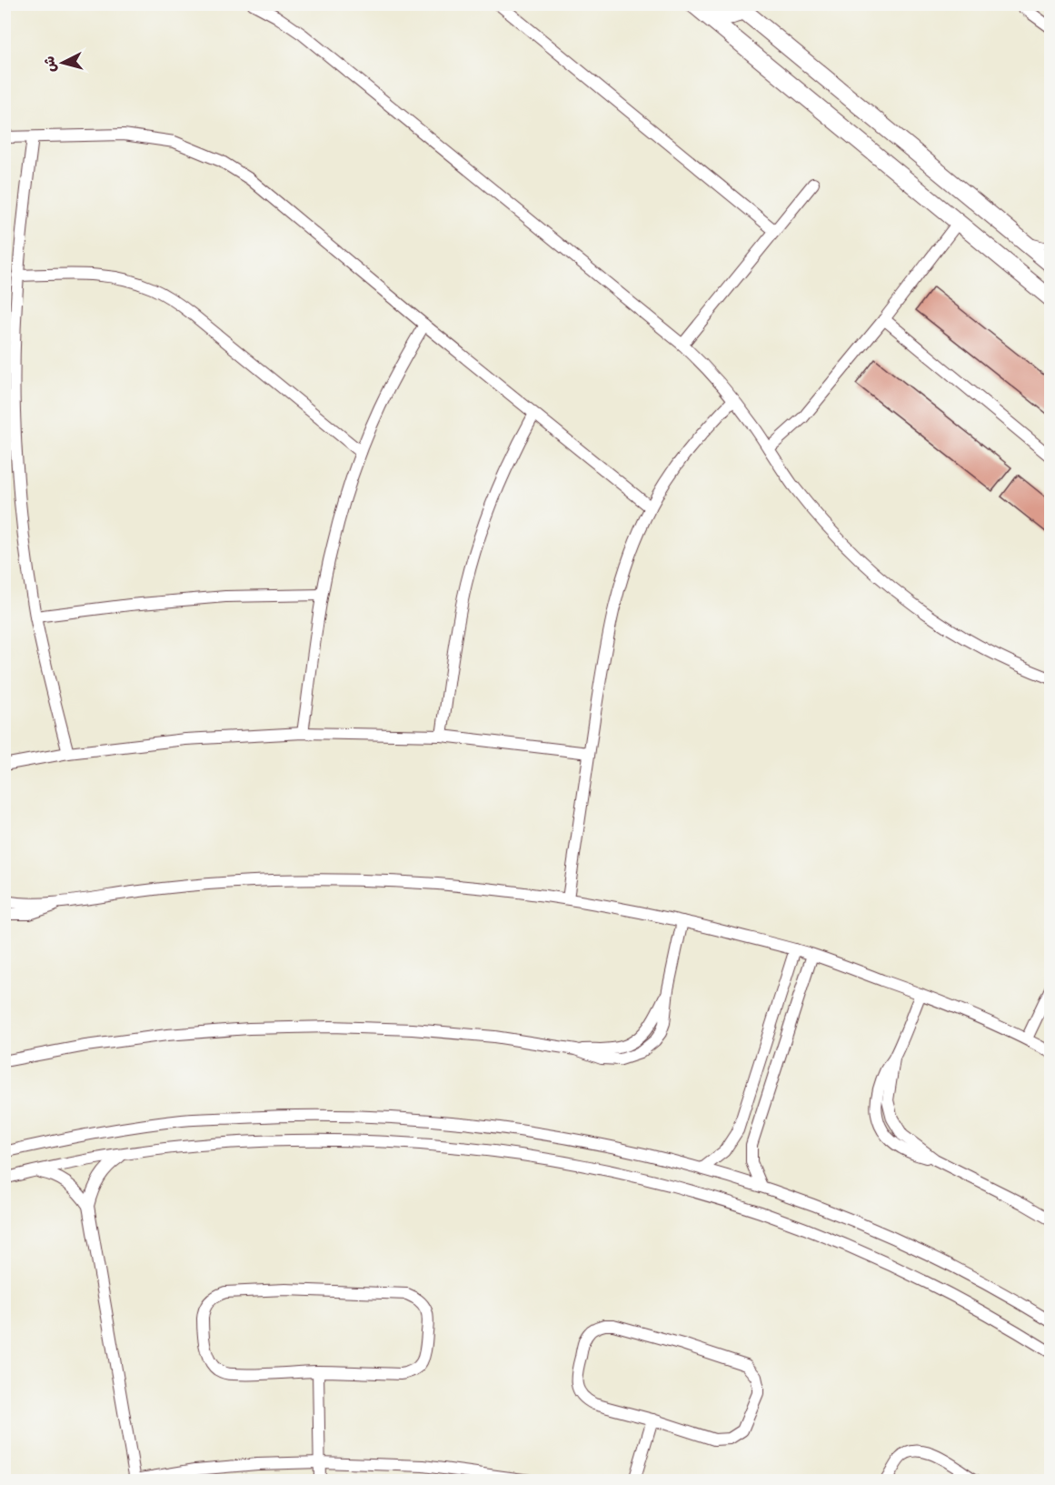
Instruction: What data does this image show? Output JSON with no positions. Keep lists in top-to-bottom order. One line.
{"north":"left"}
